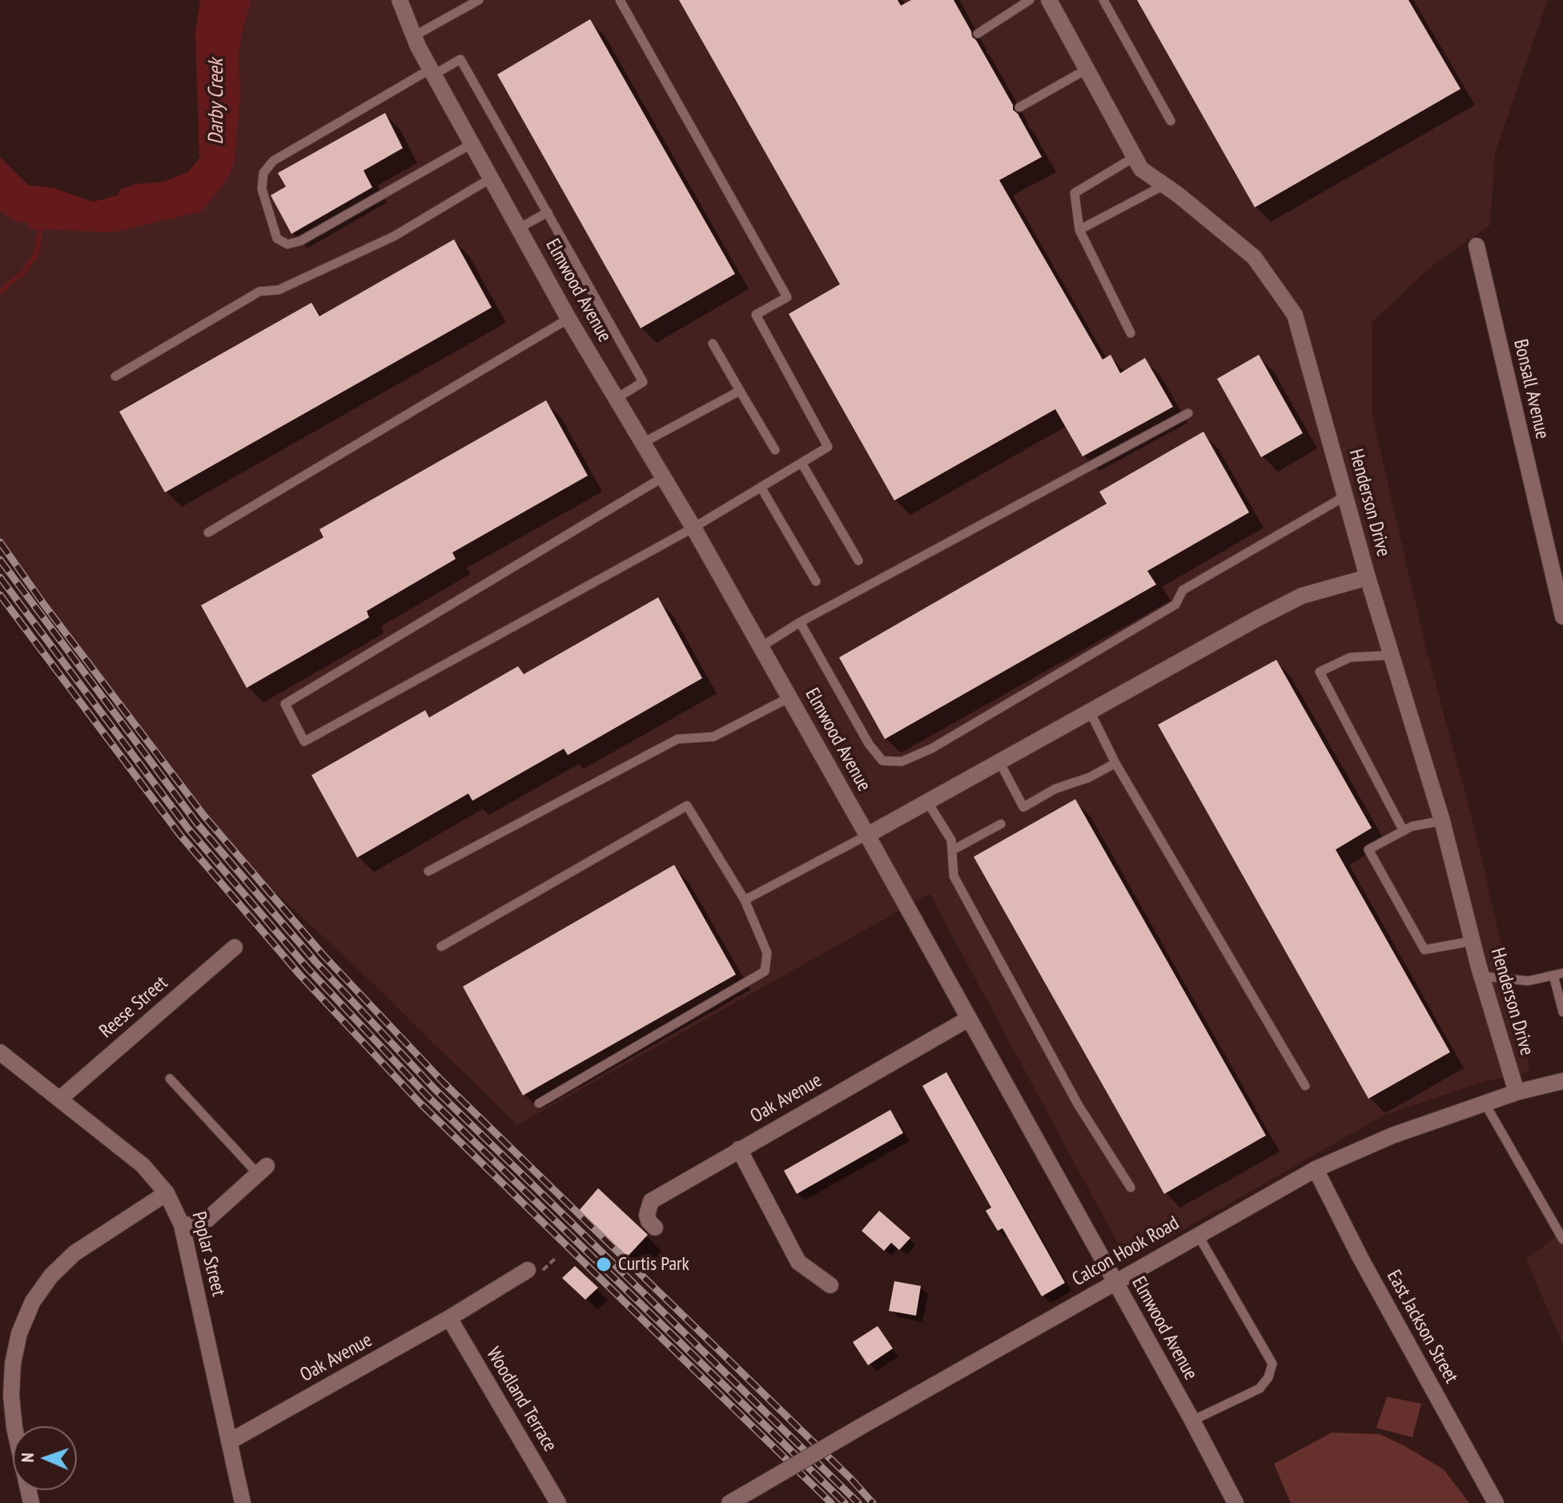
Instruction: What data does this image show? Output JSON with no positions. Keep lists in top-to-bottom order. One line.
{"streets":{"street":["Elmwood Avenue","Bonsall Avenue","Henderson Drive","Reese Street","Oak Avenue","Calcon Hook Road","Poplar Street","East Jackson Street","Woodland Terrace"]},"crossings":[["Elmwood Avenue","Oak Avenue"],["Elmwood Avenue","Calcon Hook Road"],["Henderson Drive","Calcon Hook Road"],["Reese Street","Poplar Street"],["Oak Avenue","Poplar Street"],["Oak Avenue","Woodland Terrace"],["Calcon Hook Road","East Jackson Street"]],"water":["Darby Creek"],"places":["Curtis Park"],"north":"left"}
